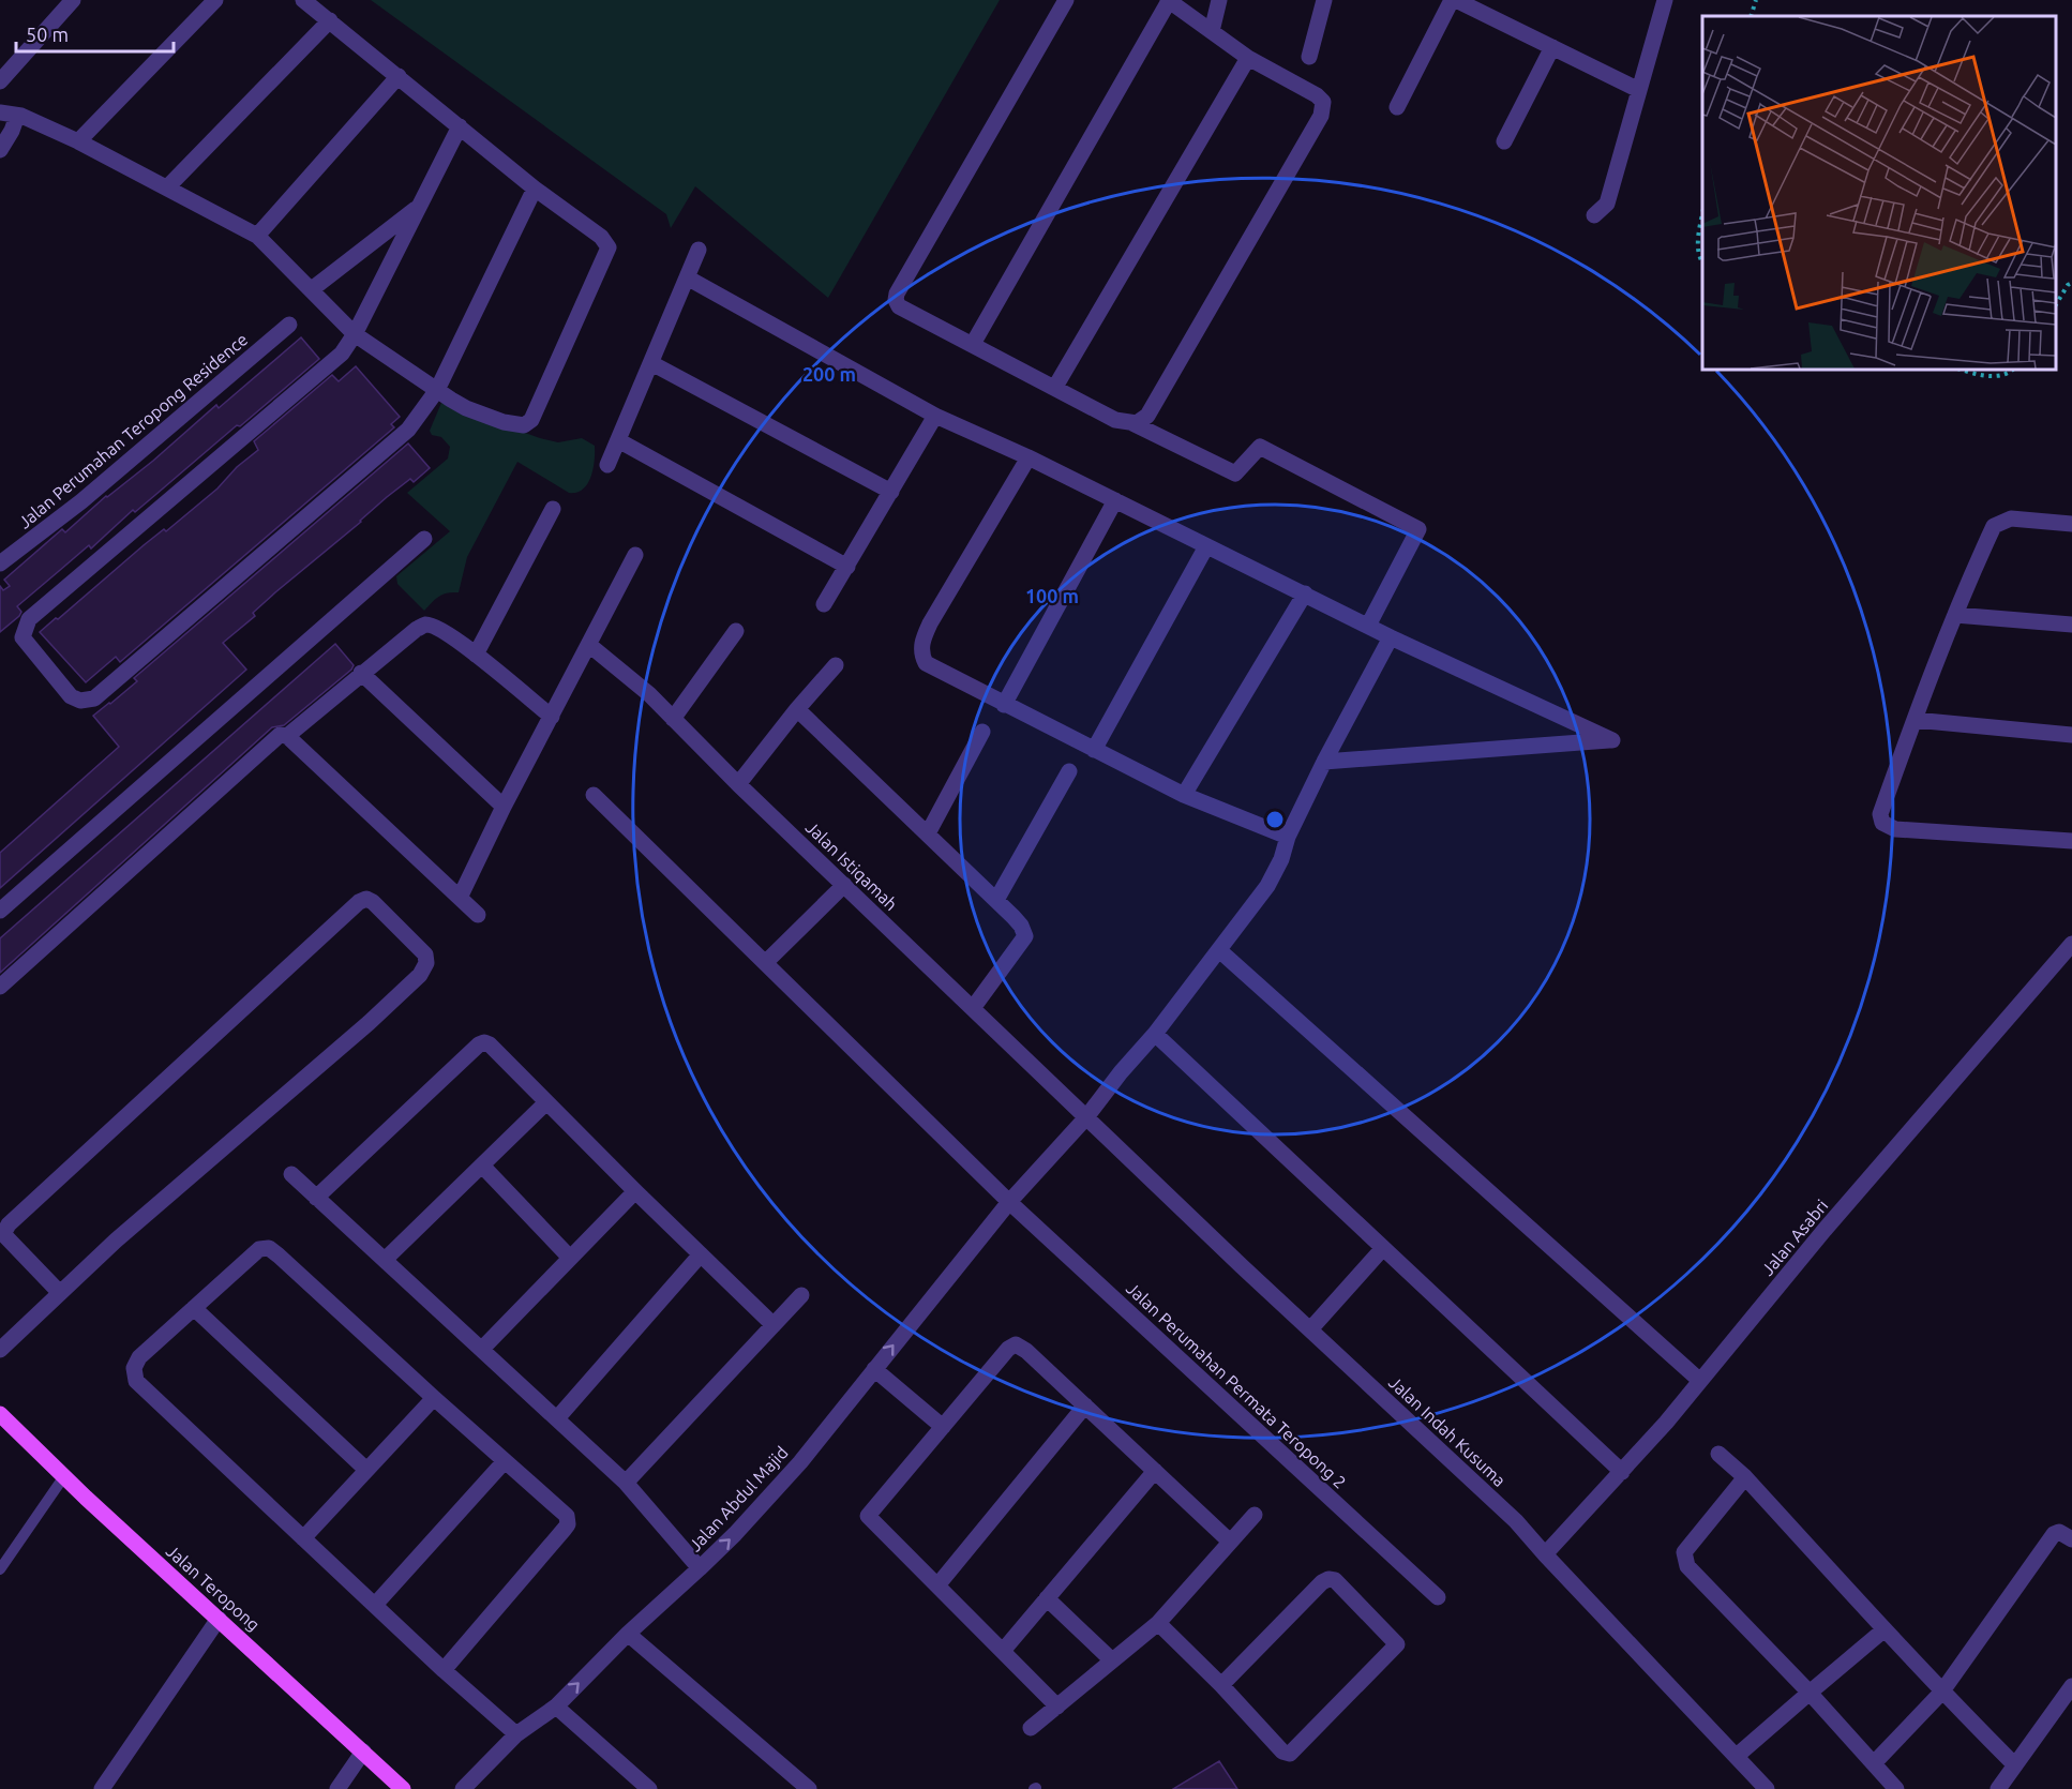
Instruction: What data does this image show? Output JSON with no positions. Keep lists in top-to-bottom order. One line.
{"streets":{"main road":["Jalan Teropong"],"street":["Jalan Perumahan Teropong Residence","Jalan Istiqamah","Jalan Asabri","Jalan Perumahan Permata Teropong 2","Jalan Indah Kusuma","Jalan Abdul Majid"]},"crossings":[["Jalan Istiqamah","Jalan Indah Kusuma"],["Jalan Istiqamah","Jalan Abdul Majid"],["Jalan Asabri","Jalan Indah Kusuma"],["Jalan Perumahan Permata Teropong 2","Jalan Abdul Majid"],["Jalan Indah Kusuma","Jalan Abdul Majid"]],"scale_bar":"50 m","rings":["200 m","100 m"]}
